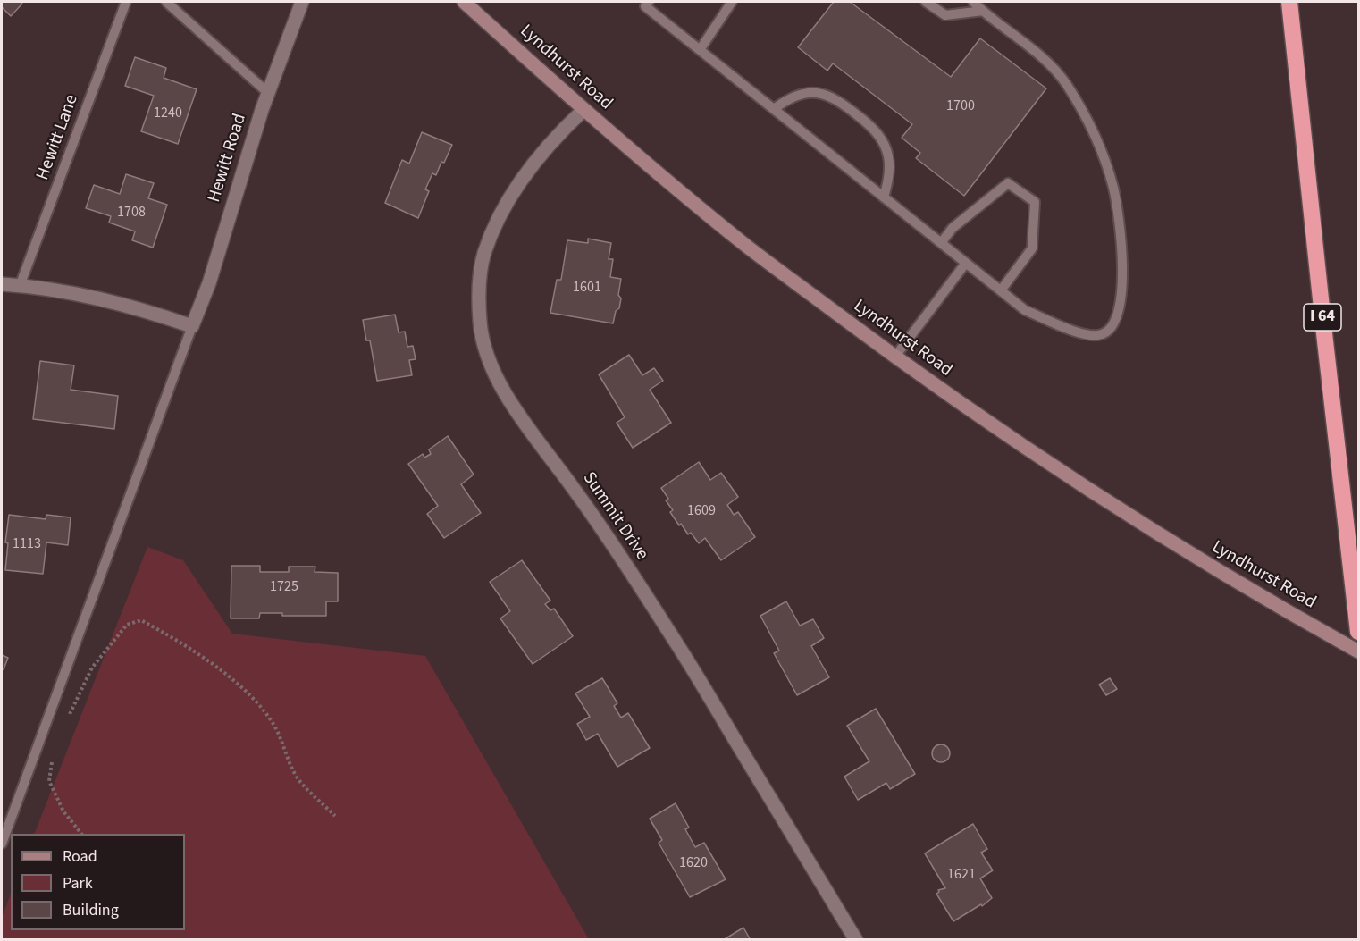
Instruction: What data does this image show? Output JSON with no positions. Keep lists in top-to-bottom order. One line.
{"streets":{"highway":["I 64"],"main road":["Lyndhurst Road"],"street":["Hewitt Road","Summit Drive"],"lane":["Hewitt Lane"]},"crossings":[["Lyndhurst Road","Summit Drive"]],"house_numbers":["1700","1240","1708","1601","1609","1113","1725","1620","1621"],"legend":["Road","Park","Building"]}
